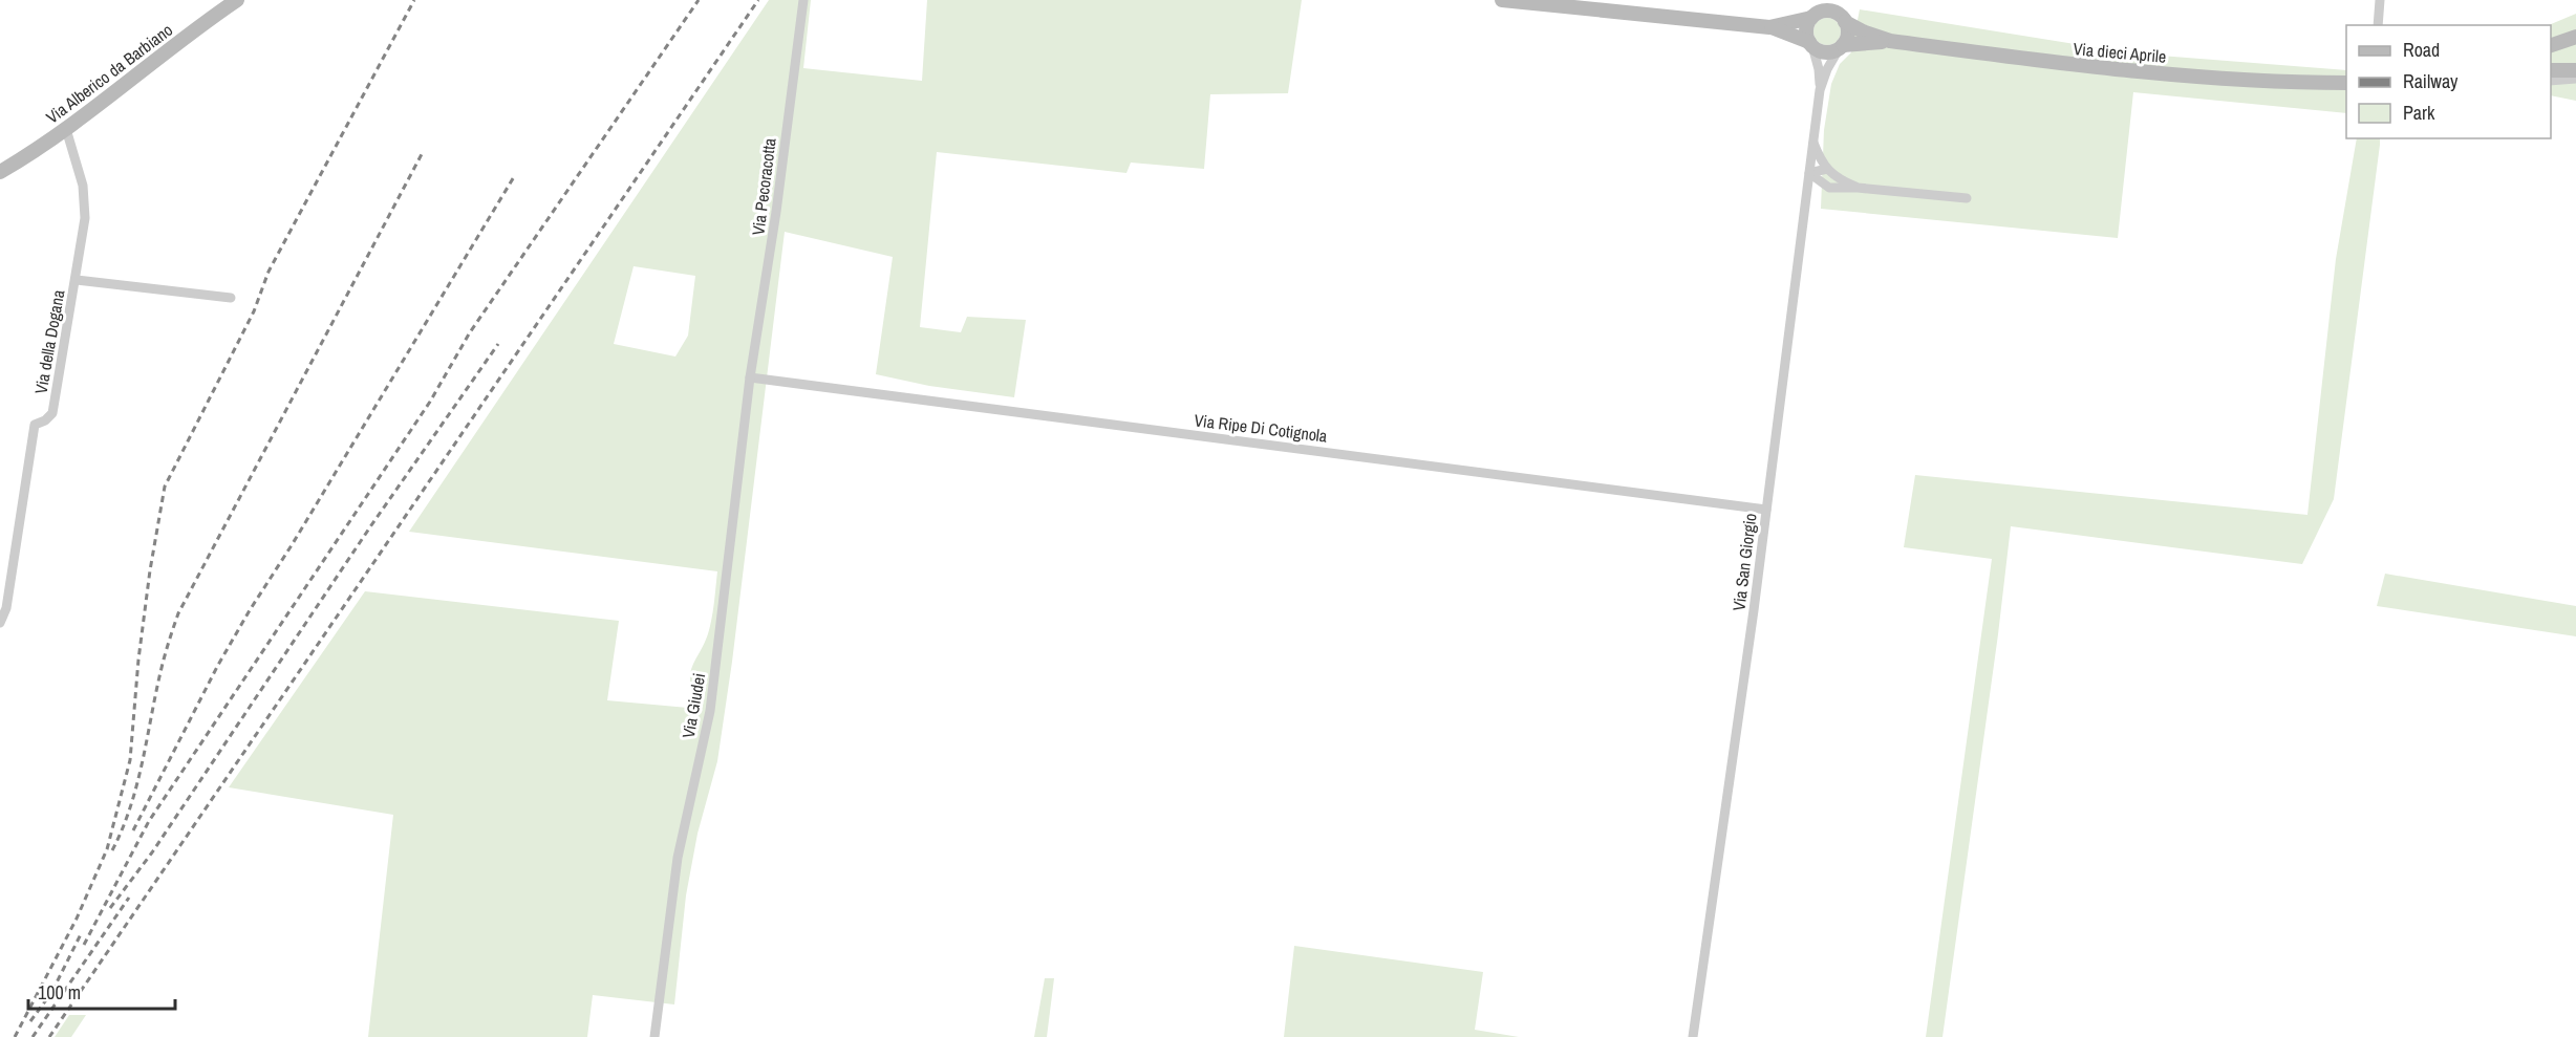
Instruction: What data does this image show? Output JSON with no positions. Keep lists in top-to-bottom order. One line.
{"streets":{"main road":["Via dieci Aprile","Via Alberico da Barbiano"],"street":["Via Pecoracotta","Via della Dogana","Via Ripe Di Cotignola","Via San Giorgio","Via Giudei"]},"crossings":[["Via dieci Aprile","Via San Giorgio"],["Via Alberico da Barbiano","Via della Dogana"],["Via Pecoracotta","Via Ripe Di Cotignola"],["Via Pecoracotta","Via Giudei"],["Via Ripe Di Cotignola","Via San Giorgio"],["Via Ripe Di Cotignola","Via Giudei"]],"legend":["Road","Railway","Park"],"scale_bar":"100 m"}
